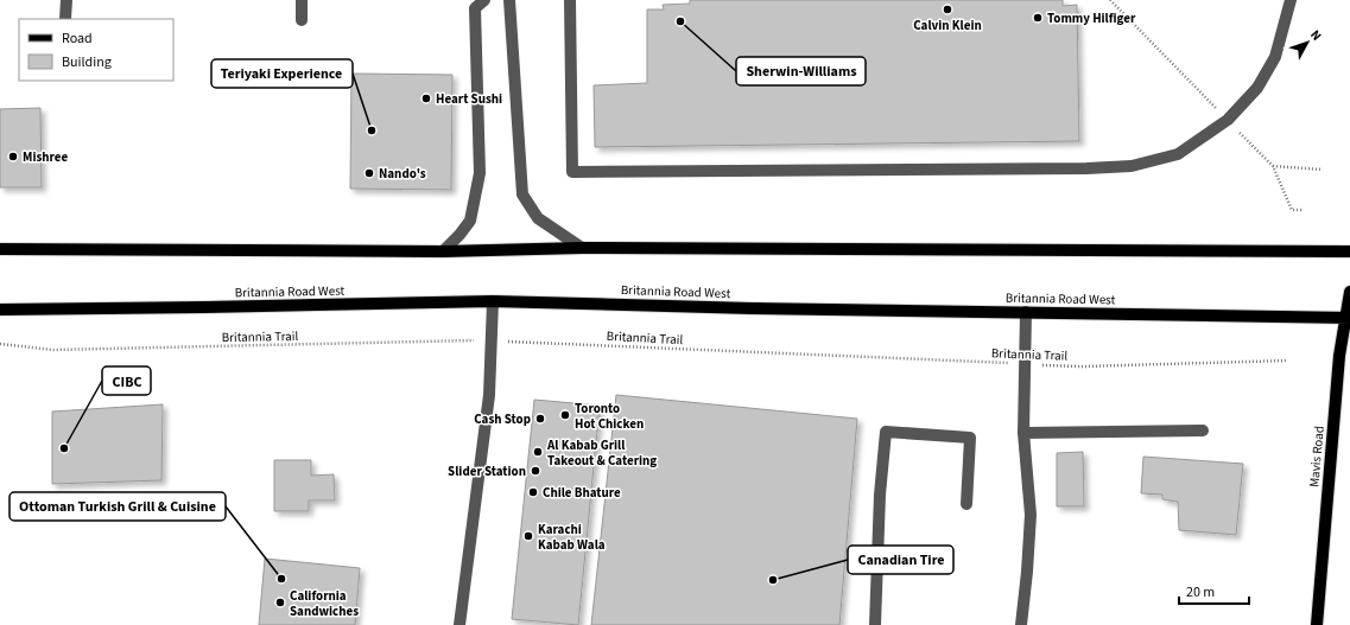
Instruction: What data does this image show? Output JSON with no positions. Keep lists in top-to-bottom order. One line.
{"streets":{"main road":["Britannia Road West","Mavis Road"],"path":["Britannia Trail"]},"crossings":[["Britannia Road West","Mavis Road"]],"places":["Calvin Klein","Tommy Hilfiger","Sherwin-Williams","Heart Sushi","Teriyaki Experience","Mishree","Nando's","Toronto Hot Chicken","Cash Stop","CIBC","Al Kabab Grill Takeout & Catering","Slider Station","Chile Bhature","Karachi Kabab Wala","Ottoman Turkish Grill & Cuisine","Canadian Tire","California Sandwiches"],"legend":["Road","Building"],"scale_bar":"20 m","north":"top right"}
